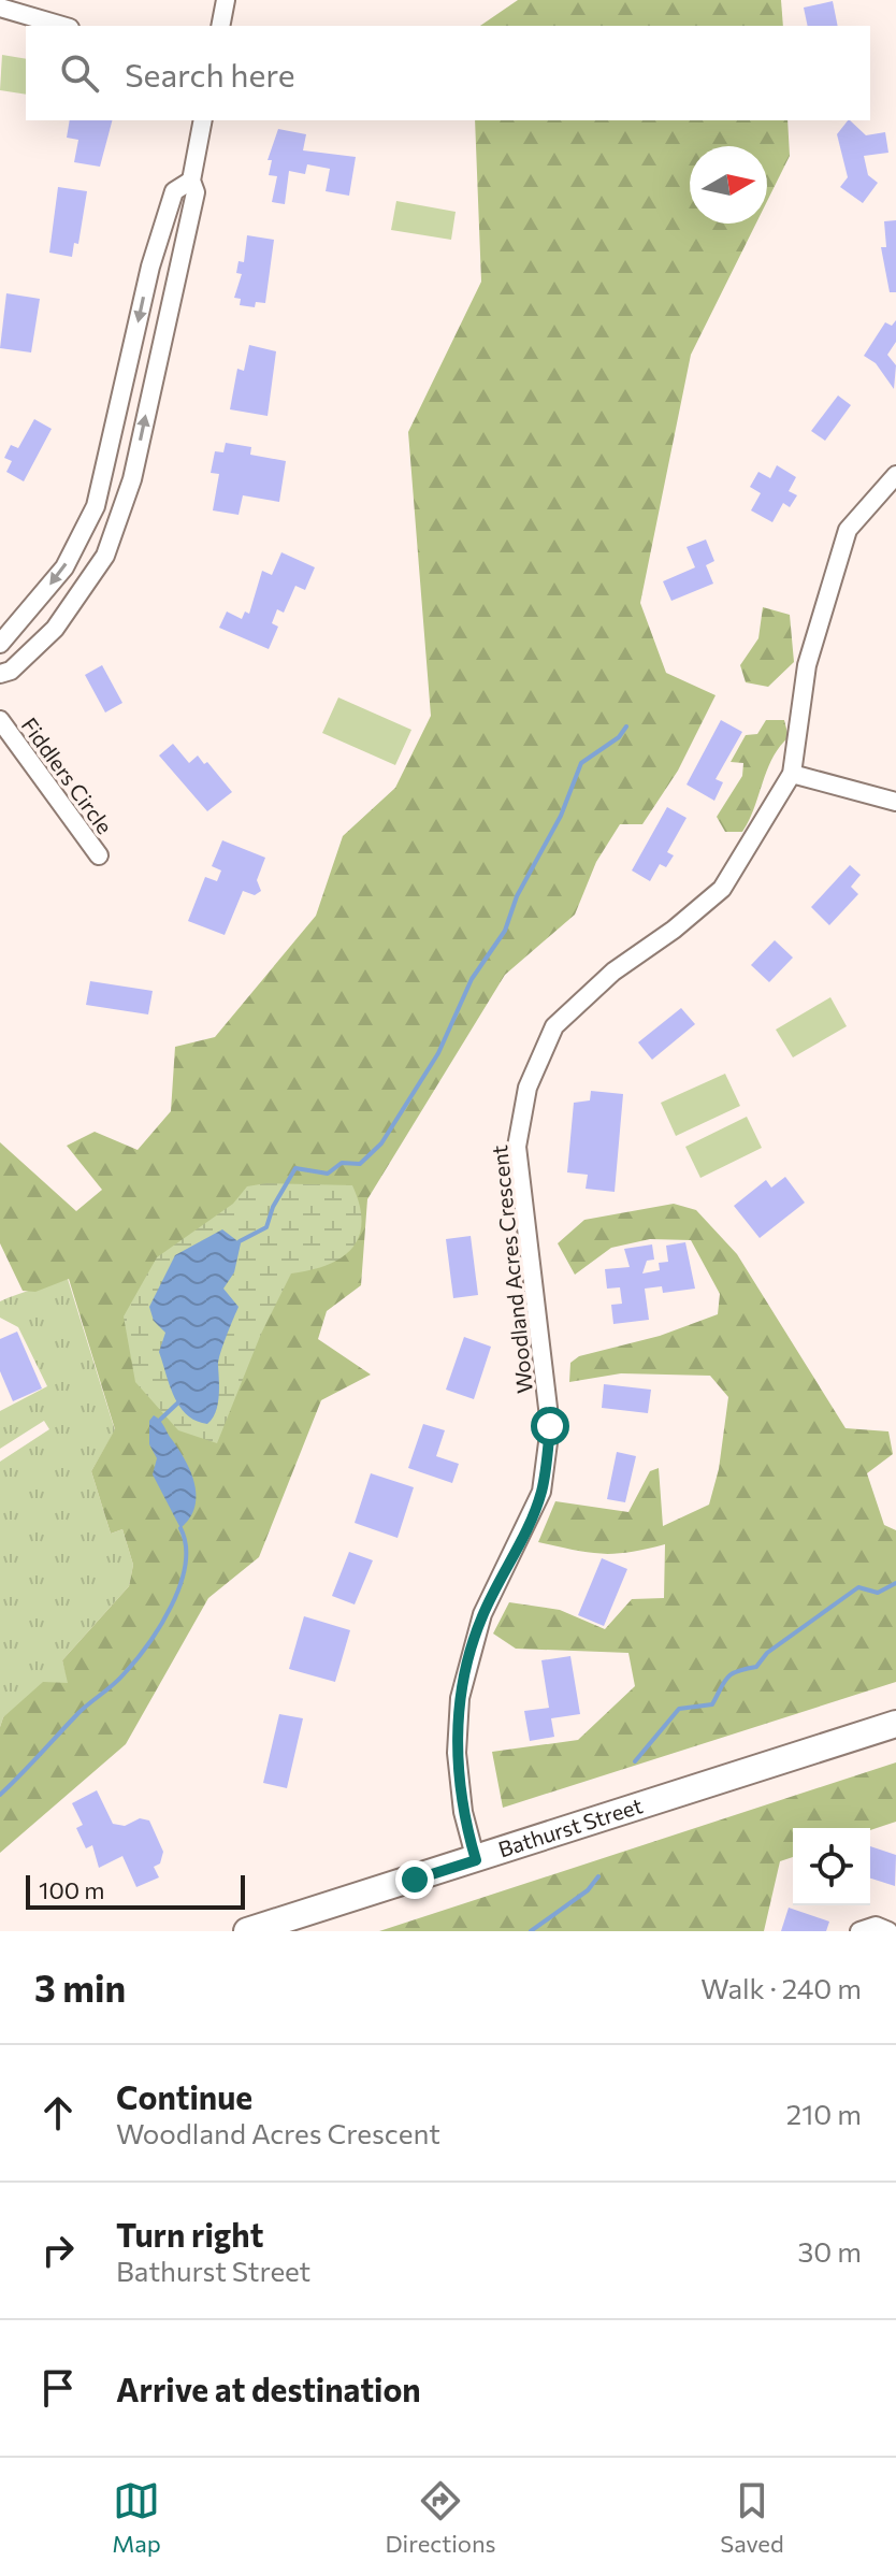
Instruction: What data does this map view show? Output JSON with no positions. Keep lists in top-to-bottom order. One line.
{"streets":{"main road":["Bathurst Street"],"street":["Fiddlers Circle","Woodland Acres Crescent"]},"crossings":[["Woodland Acres Crescent","Bathurst Street"]],"scale_bar":"100 m","north":"right","page":{"search":"Search here","scale":"100 m","heading":["3 min","Walk · 240 m"],"list":[["Continue","Woodland Acres Crescent","210 m"],["Turn right","Bathurst Street","30 m"],"Arrive at destination"],"nav":["Map","Directions","Saved"]}}
